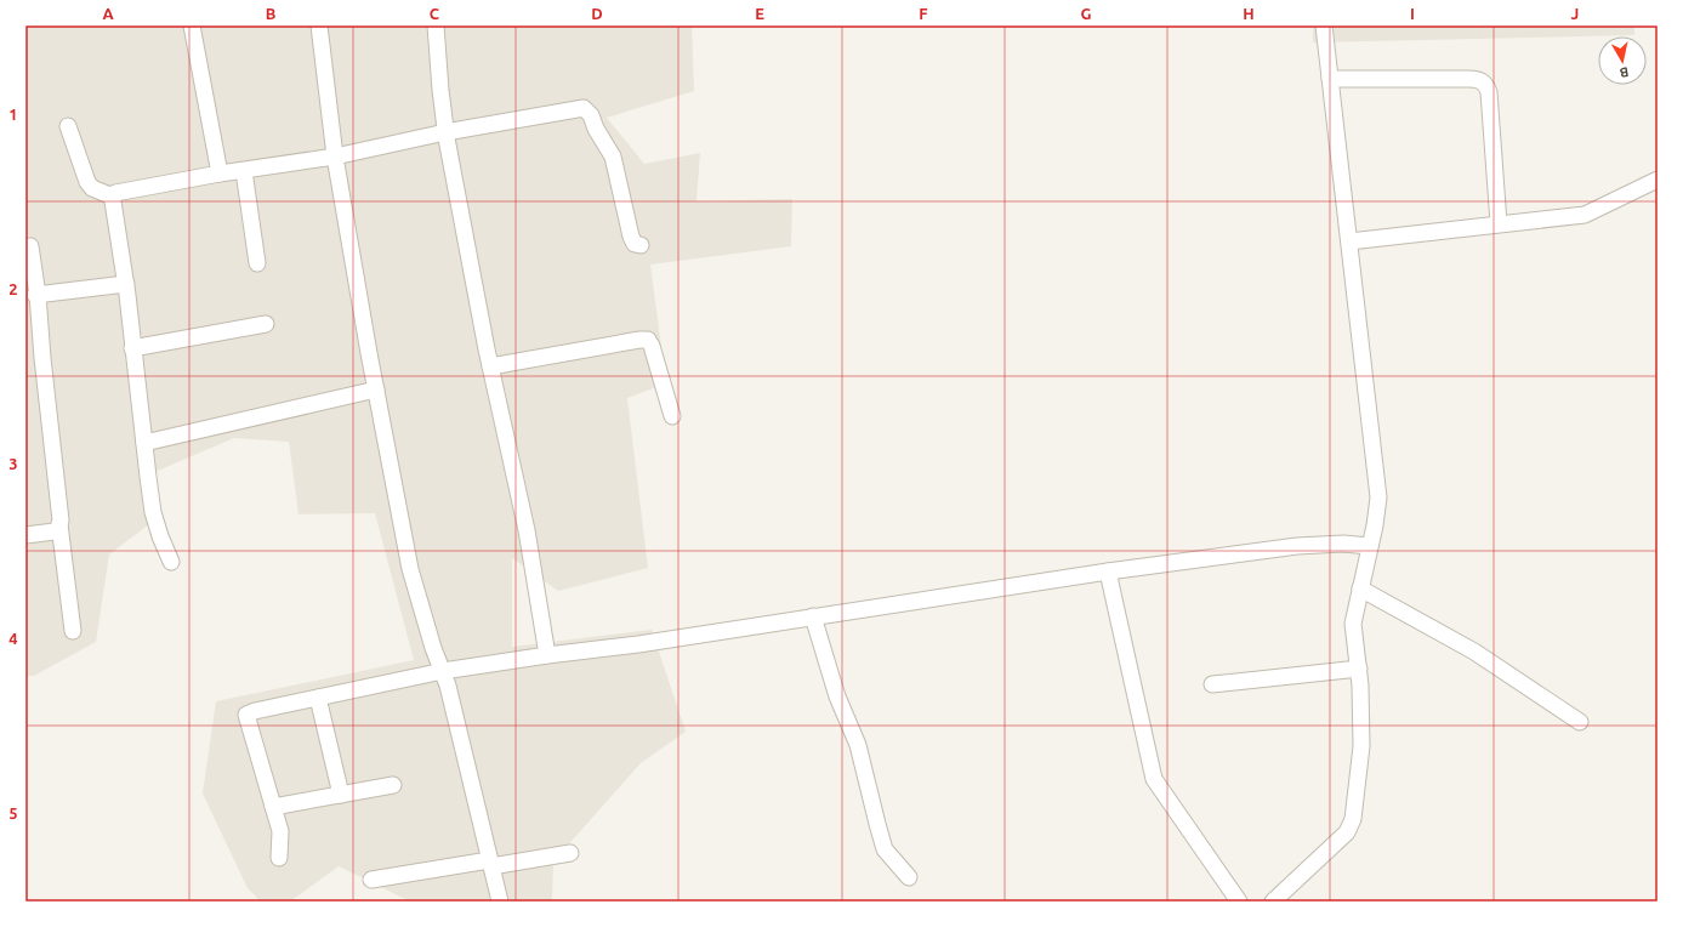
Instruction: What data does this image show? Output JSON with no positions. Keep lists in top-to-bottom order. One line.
{"north":"bottom","grid":{"columns":["A","B","C","D","E","F","G","H","I","J"],"rows":["1","2","3","4","5"]}}
